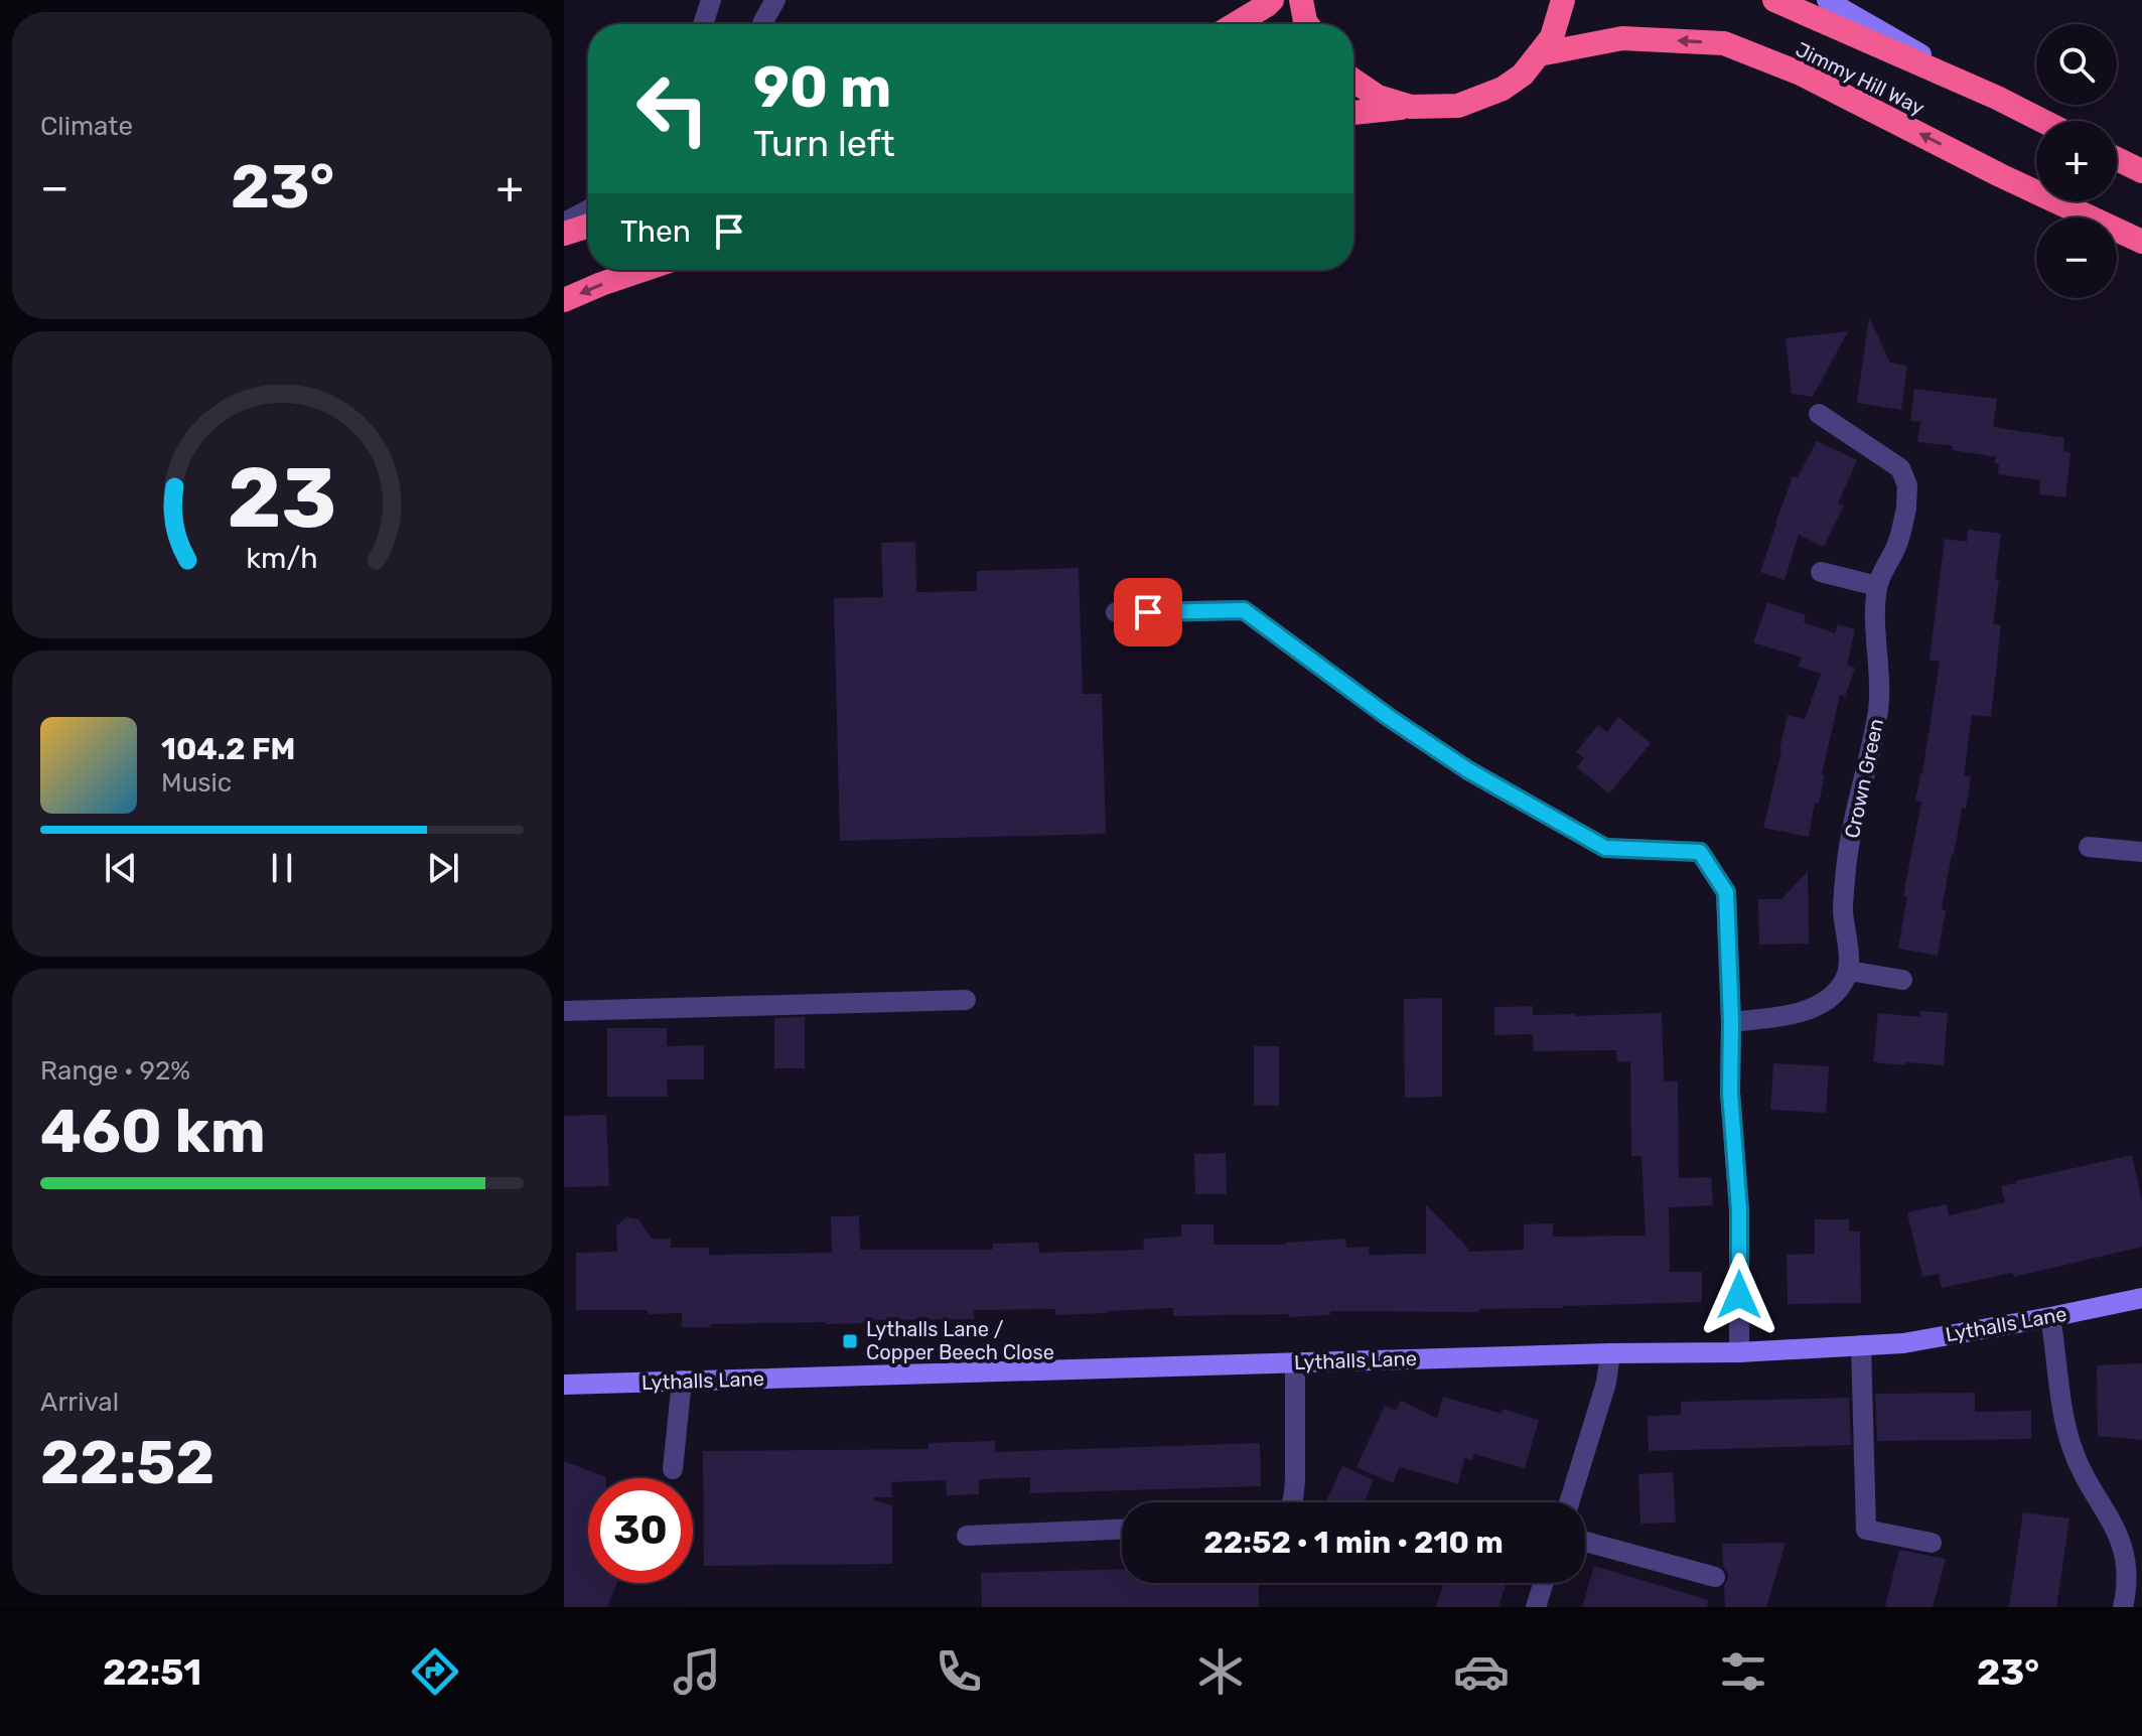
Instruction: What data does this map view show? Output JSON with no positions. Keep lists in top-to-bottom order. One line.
{"streets":{"highway":["Jimmy Hill Way"],"street":["Crown Green","Lythalls Lane"]},"places":{"transit":["Lythalls Lane / Copper Beech Close"]},"page":{"tile":["Climate",["Range · 92%","460 km"],["Arrival","22:52"]],"map_buttons":["+","−"],"turn":["90 m","Turn left"],"heat":["−","23°","+"],"then":"Then","song":["104.2 FM","Music"],"limit":"30","trip":"22:52 · 1 min · 210 m","tabs":["22:51","23°"],"gauge":["23","km/h"]}}
